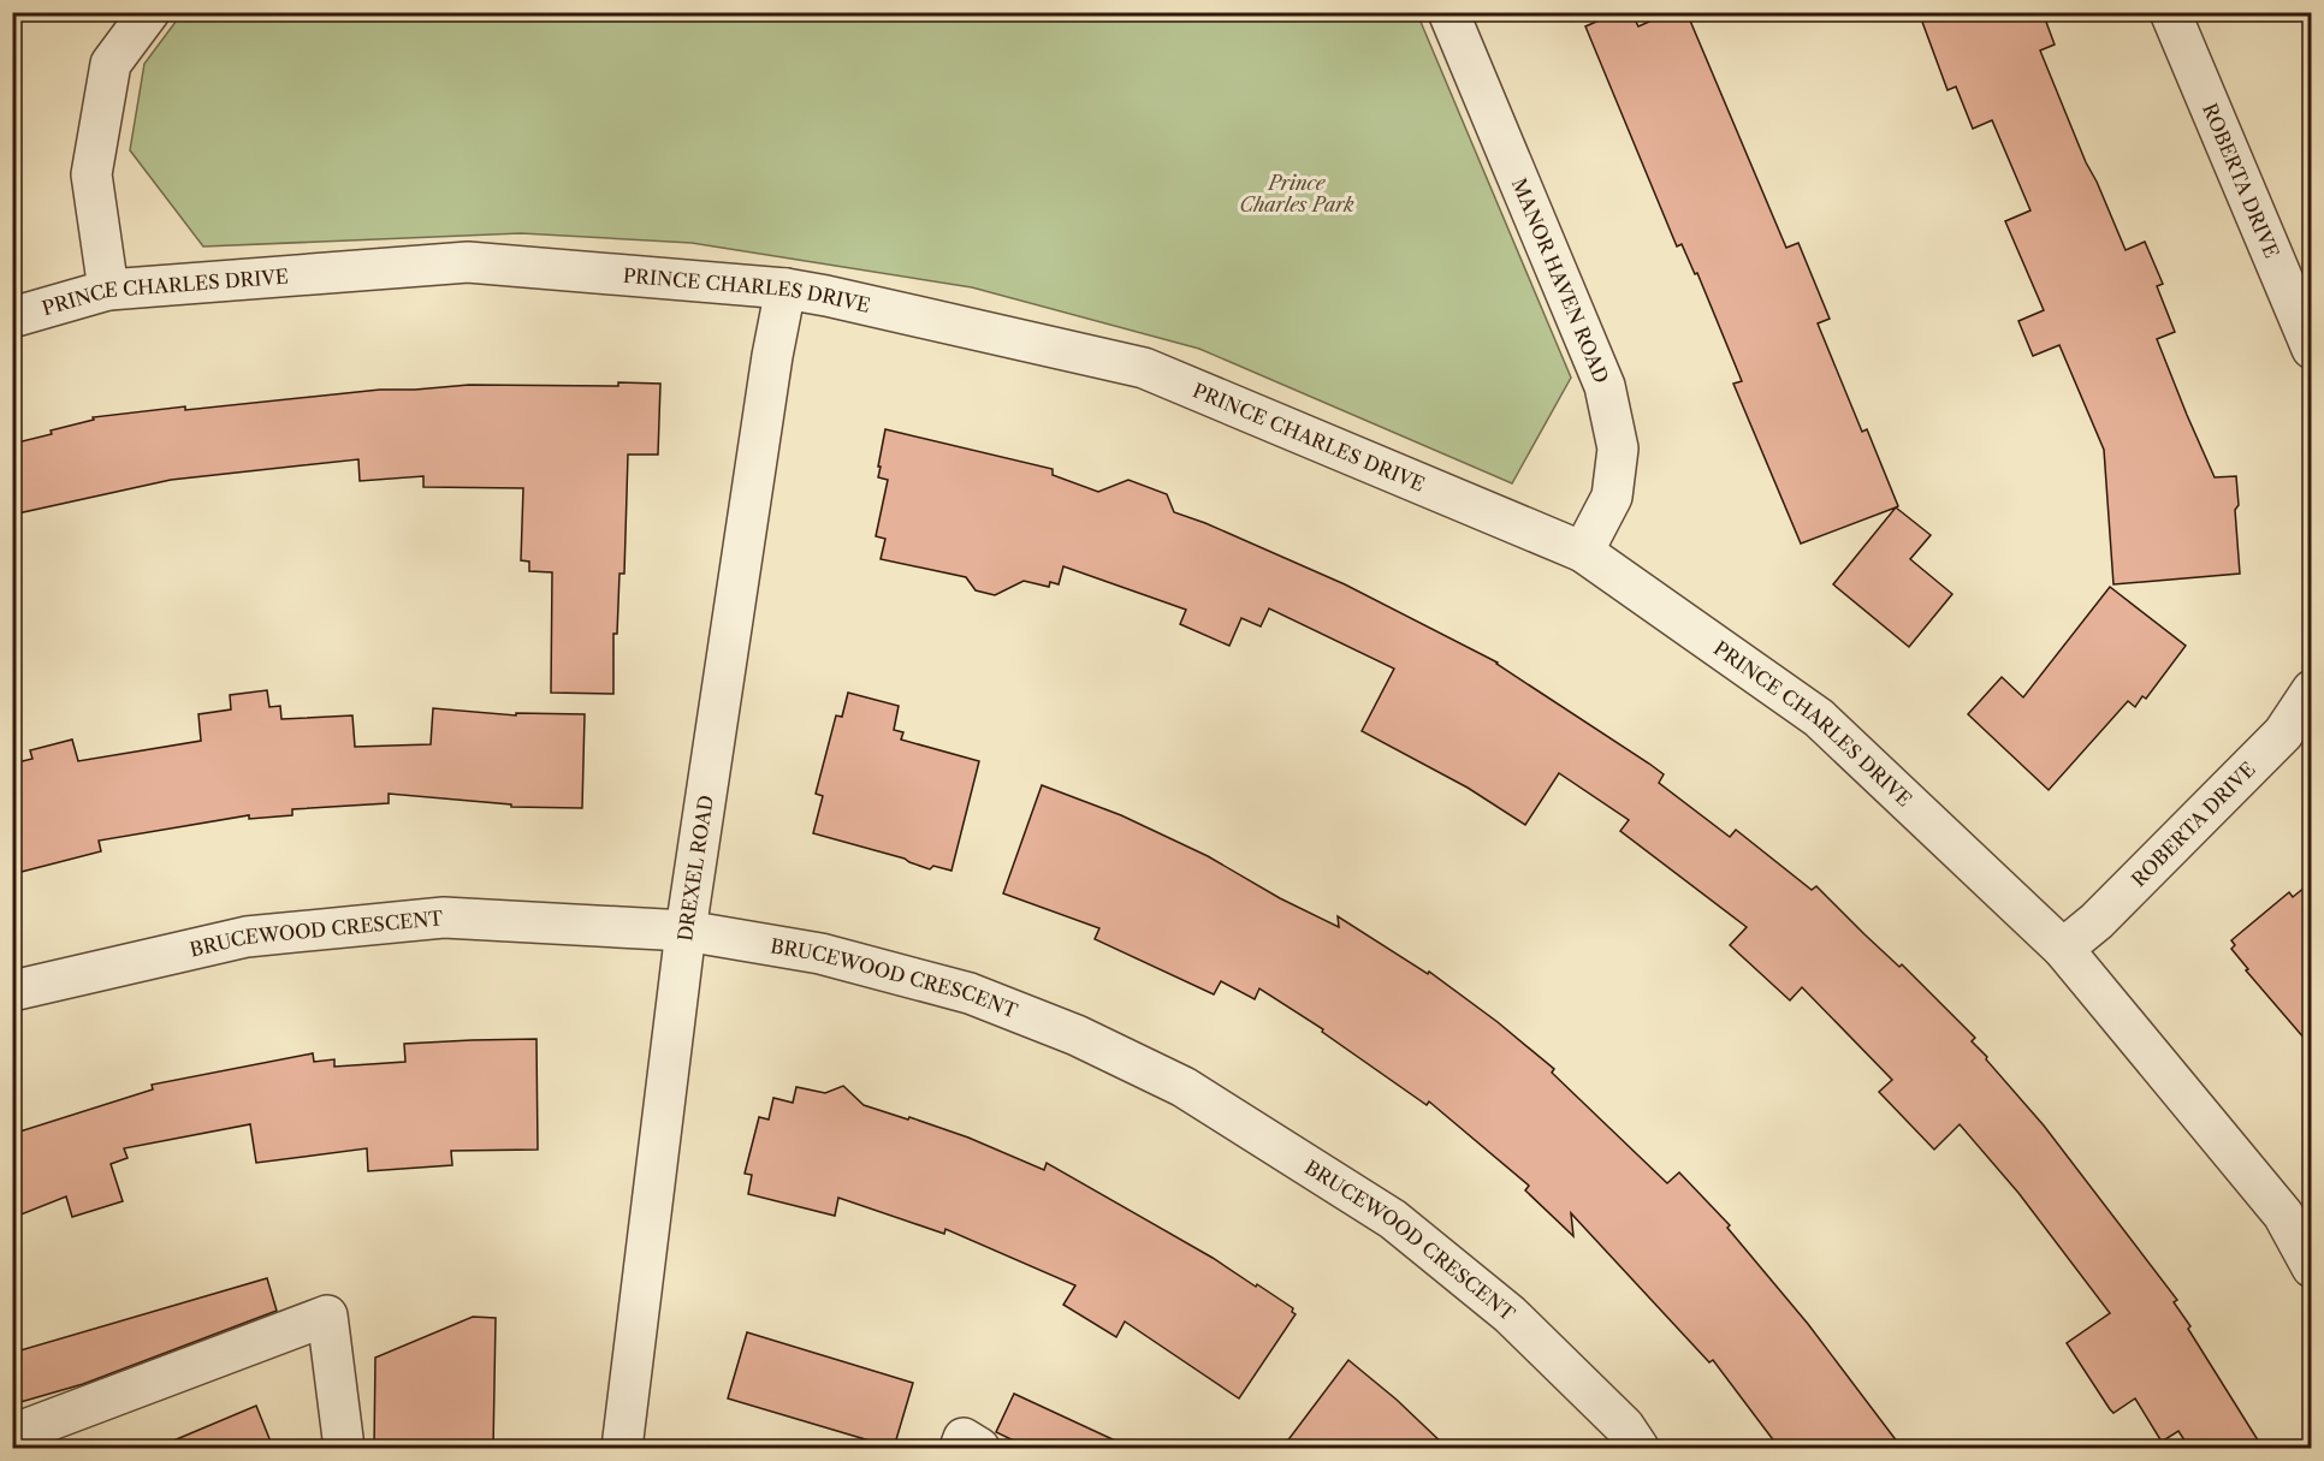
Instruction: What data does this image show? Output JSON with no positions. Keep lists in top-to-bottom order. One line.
{"streets":{"street":["ROBERTA DRIVE","MANOR HAVEN ROAD","PRINCE CHARLES DRIVE","DREXEL ROAD","BRUCEWOOD CRESCENT"]},"crossings":[["ROBERTA DRIVE","PRINCE CHARLES DRIVE"],["MANOR HAVEN ROAD","PRINCE CHARLES DRIVE"],["PRINCE CHARLES DRIVE","DREXEL ROAD"],["DREXEL ROAD","BRUCEWOOD CRESCENT"]],"parks":["Prince Charles Park"]}
